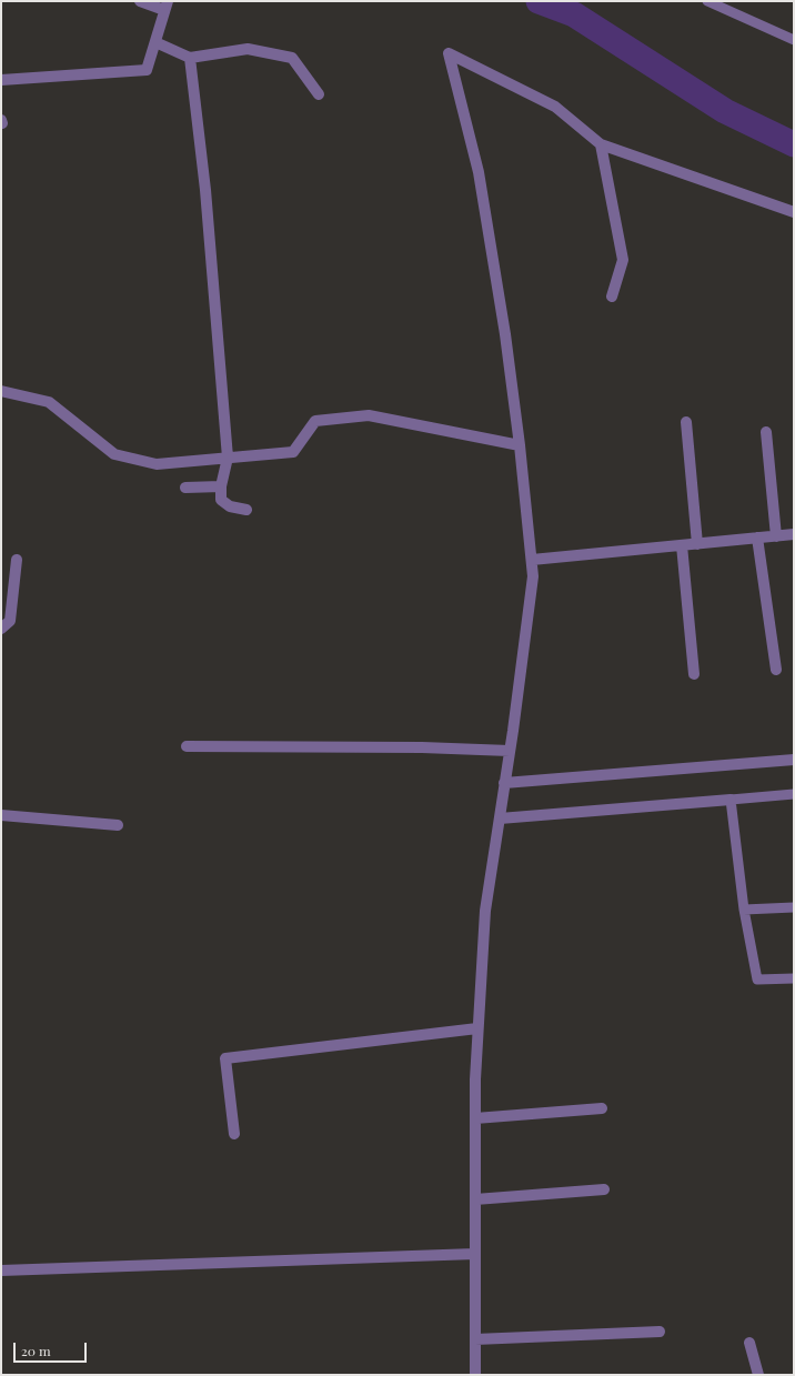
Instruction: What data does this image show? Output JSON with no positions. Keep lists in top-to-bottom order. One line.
{"scale_bar":"20 m"}
